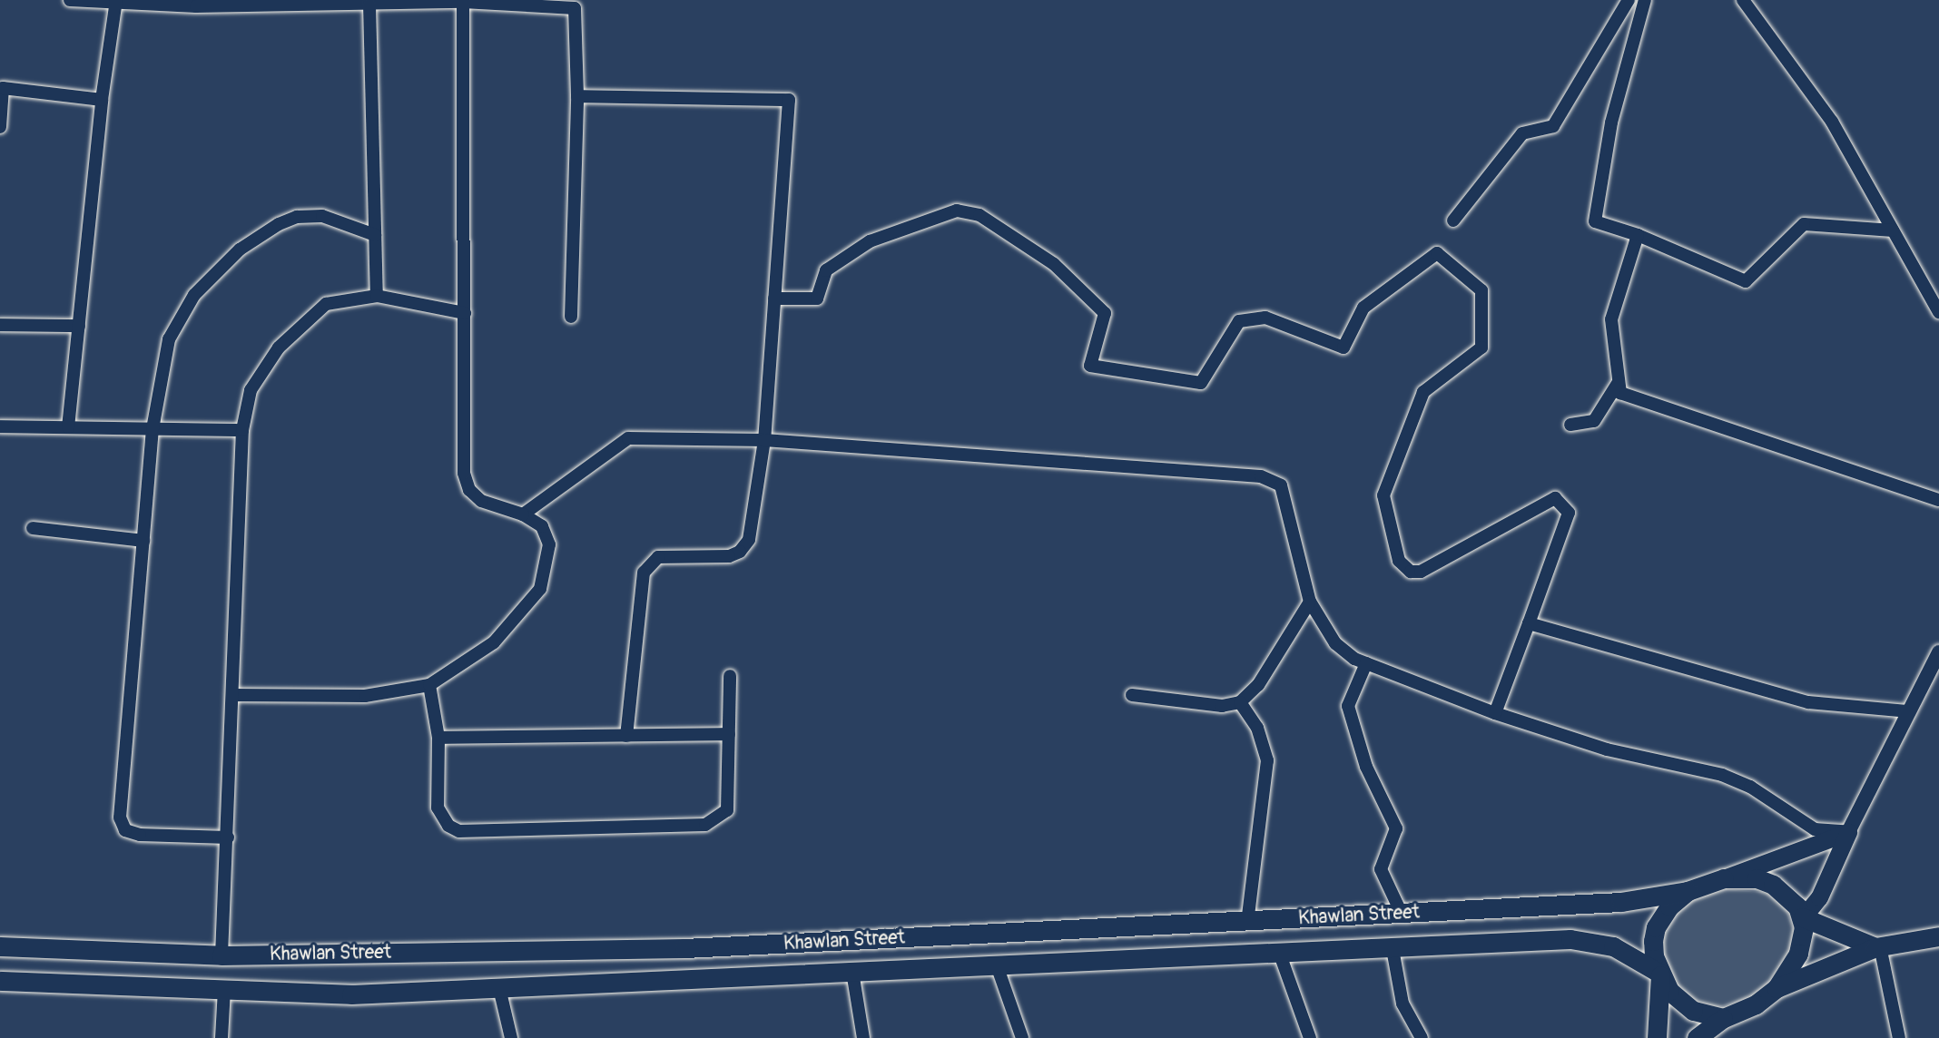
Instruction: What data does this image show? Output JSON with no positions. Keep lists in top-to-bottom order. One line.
{"streets":{"main road":["Khawlan Street"]}}
